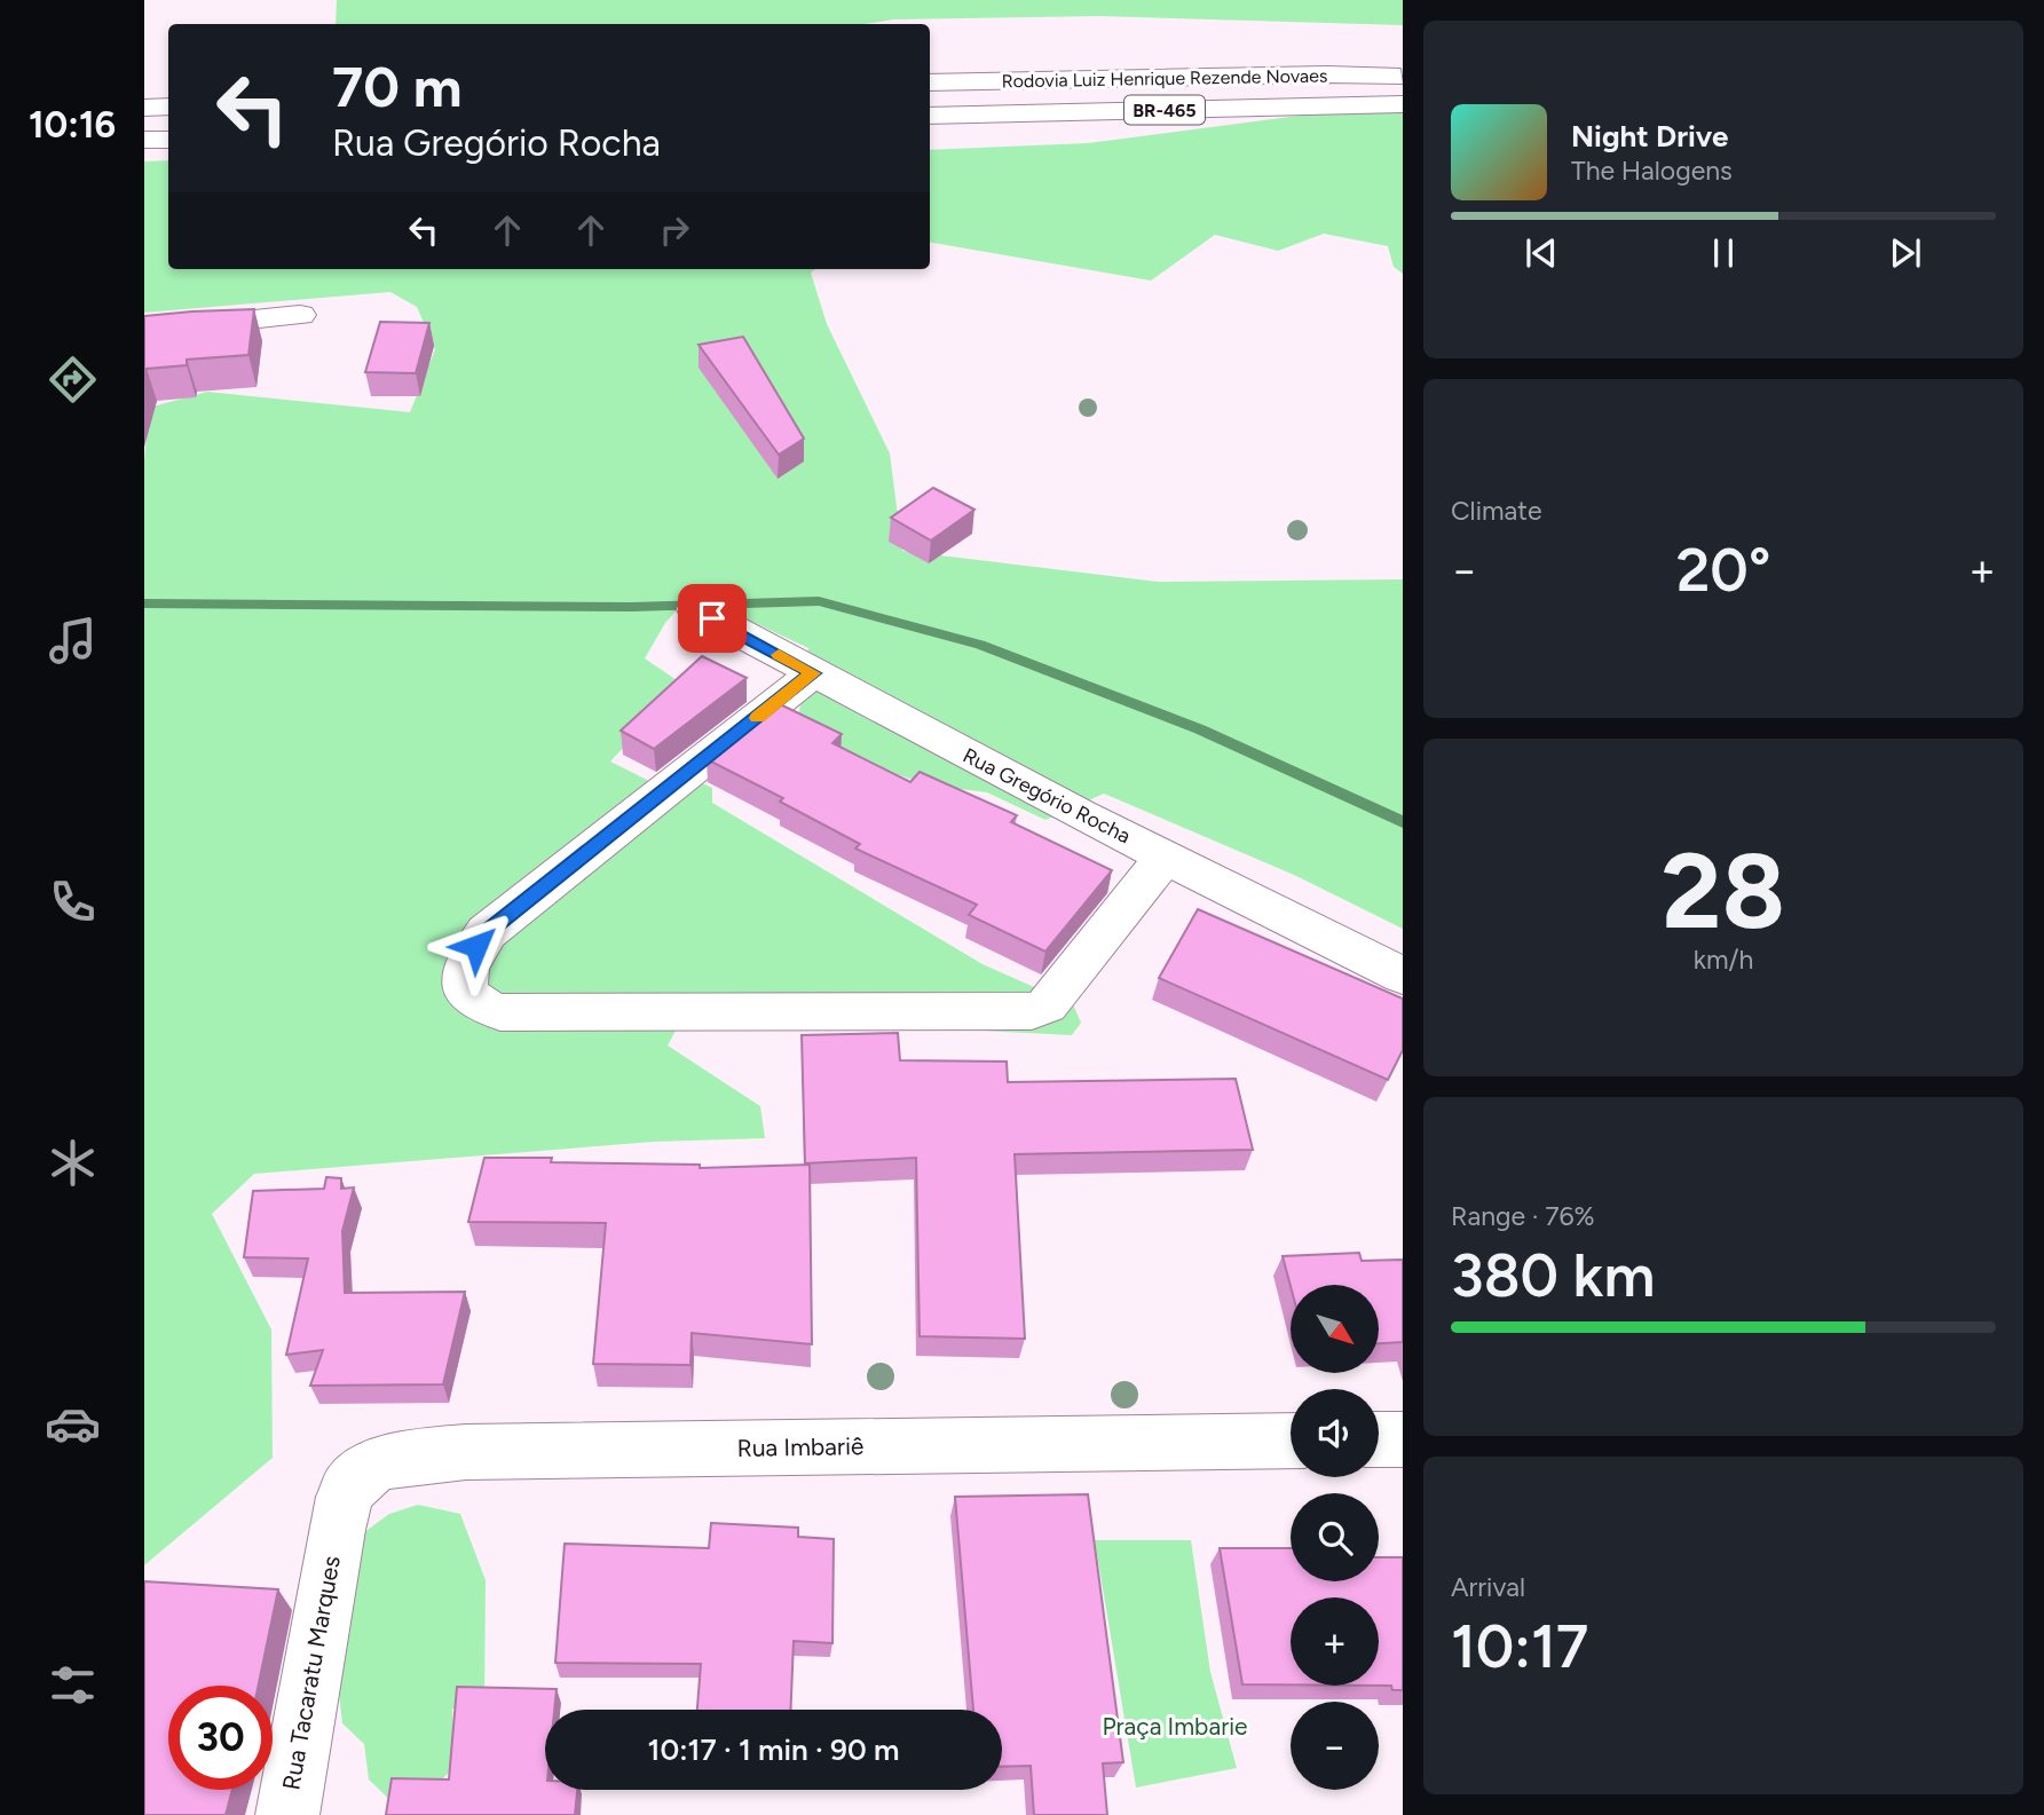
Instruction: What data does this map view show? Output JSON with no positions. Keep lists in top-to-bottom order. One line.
{"streets":{"main road":["Rodovia Luiz Henrique Rezende Novaes","BR-465","Rua Gregório Rocha","Rua Imbariê","Rua Tacaratu Marques"]},"crossings":[["Rua Imbariê","Rua Tacaratu Marques"]],"parks":["Praça Imbarie"],"north":"bottom right","page":{"tabs":"10:16","turn":["70 m","Rua Gregório Rocha"],"song":["Night Drive","The Halogens"],"tile":["Climate",["28","km/h"],["Range · 76%","380 km"],["Arrival","10:17"]],"heat":["−","20°","+"],"map_buttons":["+","−"],"limit":"30","trip":"10:17 · 1 min · 90 m"}}
